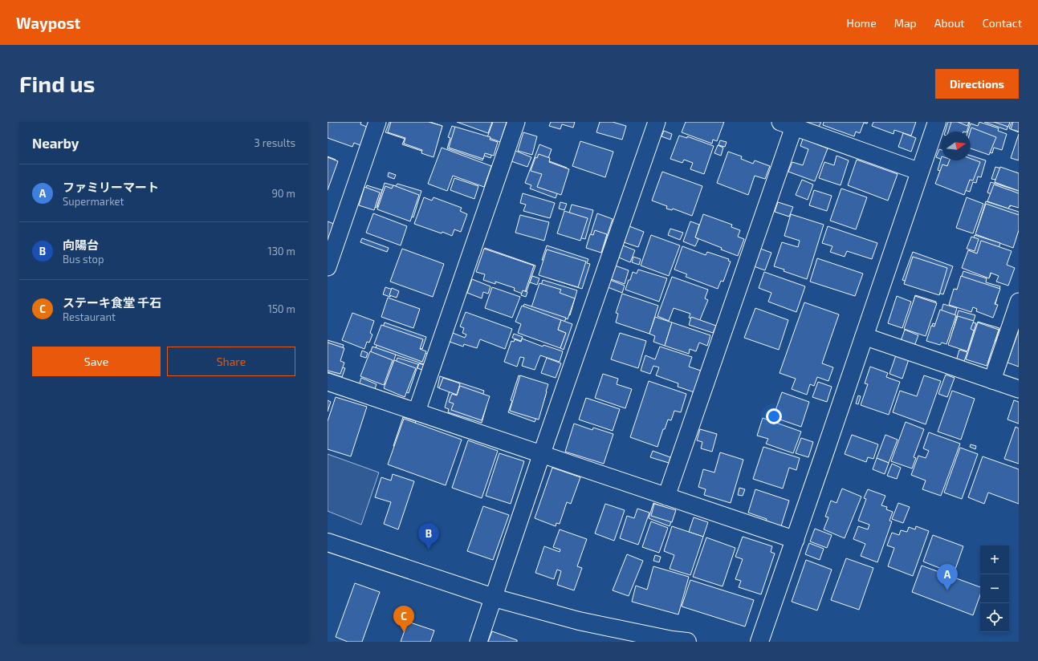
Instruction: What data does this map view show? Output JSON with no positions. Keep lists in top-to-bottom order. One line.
{"north":"right","page":{"header":"Waypost","nav":["Home","Map","About","Contact"],"buttons":["Directions",["Save","Share"]],"title":"Find us","heading":["Nearby","3 results"],"list":[{"mark":"A","name":"ファミリーマート","note":"Supermarket","value":"90 m"},{"mark":"B","name":"向陽台","note":"Bus stop","value":"130 m"},{"mark":"C","name":"ステーキ食堂 千石","note":"Restaurant","value":"150 m"}],"pins":["B","A","C"],"map_buttons":["+","−"]}}
